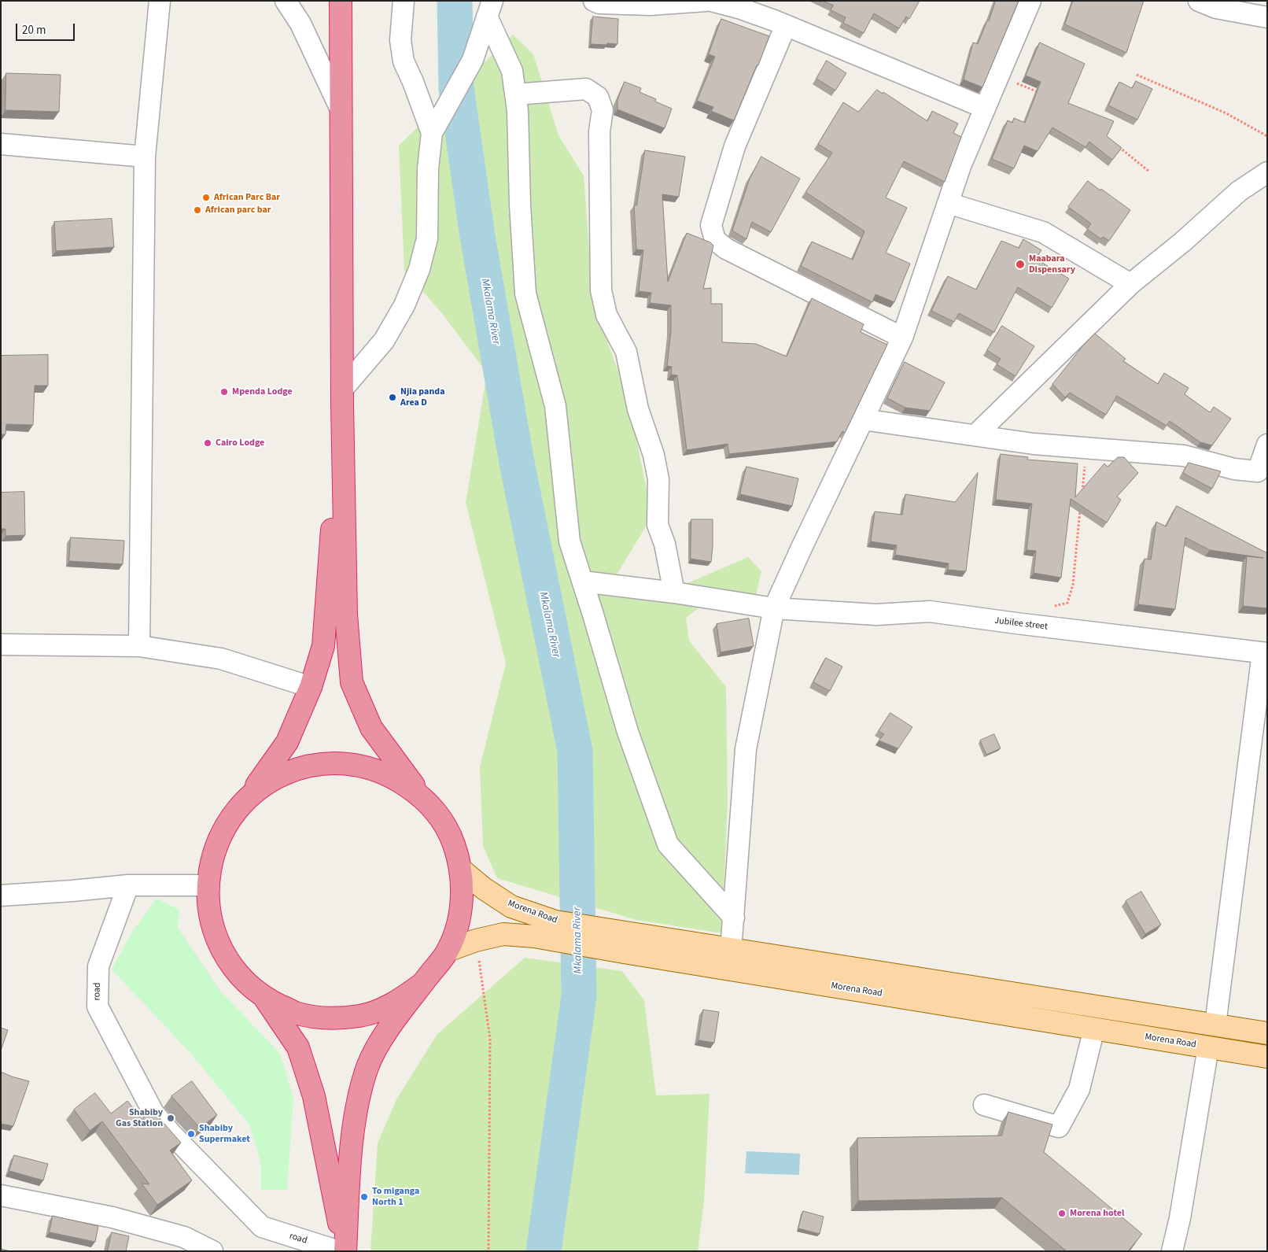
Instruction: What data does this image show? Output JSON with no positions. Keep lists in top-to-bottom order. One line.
{"streets":{"main road":["Morena Road"],"street":["Jubilee street","road"]},"water":["Mkalama River"],"places":["African Parc Bar","African parc bar","Maabara Dispensary","Mpenda Lodge","Njia panda Area D","Cairo Lodge","Shabiby Gas Station","Shabiby Supermaket","To miganga North 1","Morena hotel"],"scale_bar":"20 m"}
